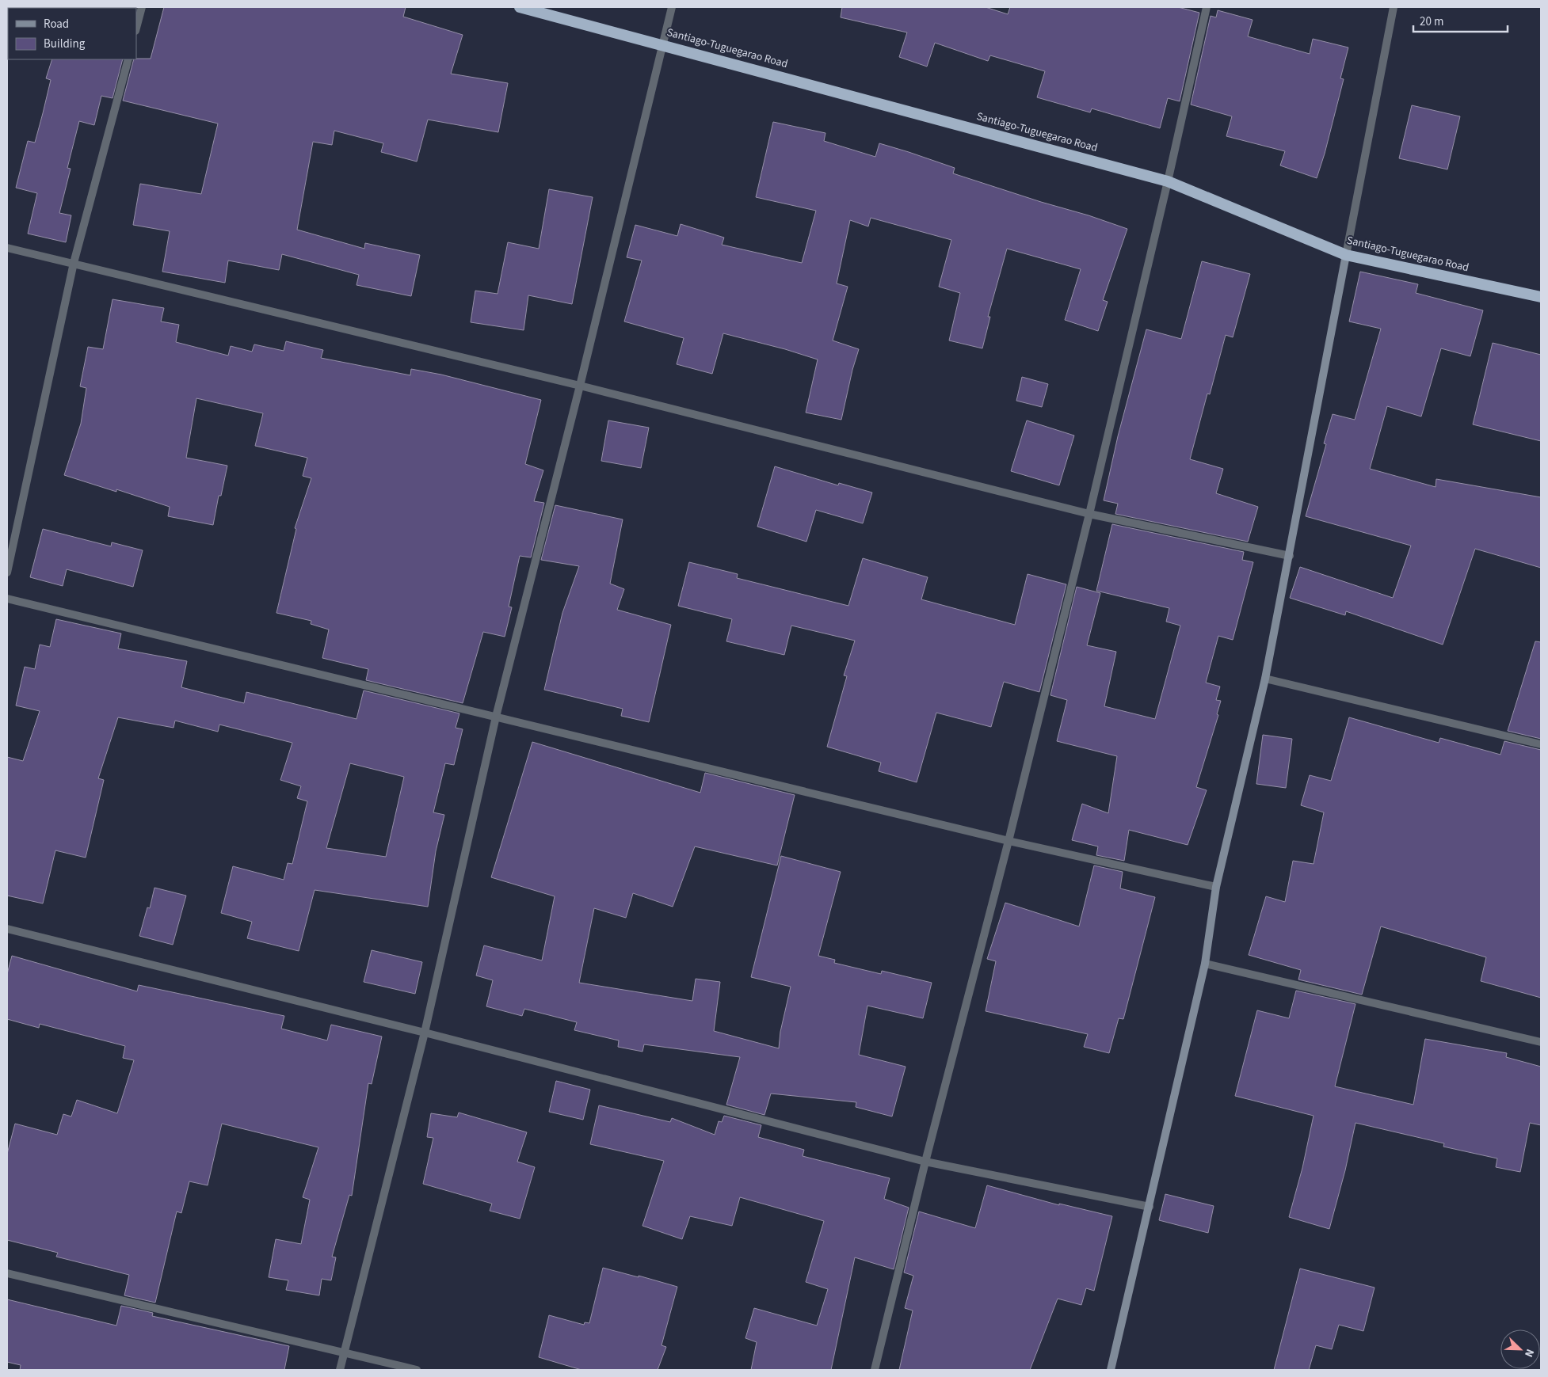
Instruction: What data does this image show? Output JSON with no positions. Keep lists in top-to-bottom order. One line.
{"streets":{"highway":["Santiago-Tuguegarao Road"]},"legend":["Road","Building"],"scale_bar":"20 m","north":"bottom right"}
